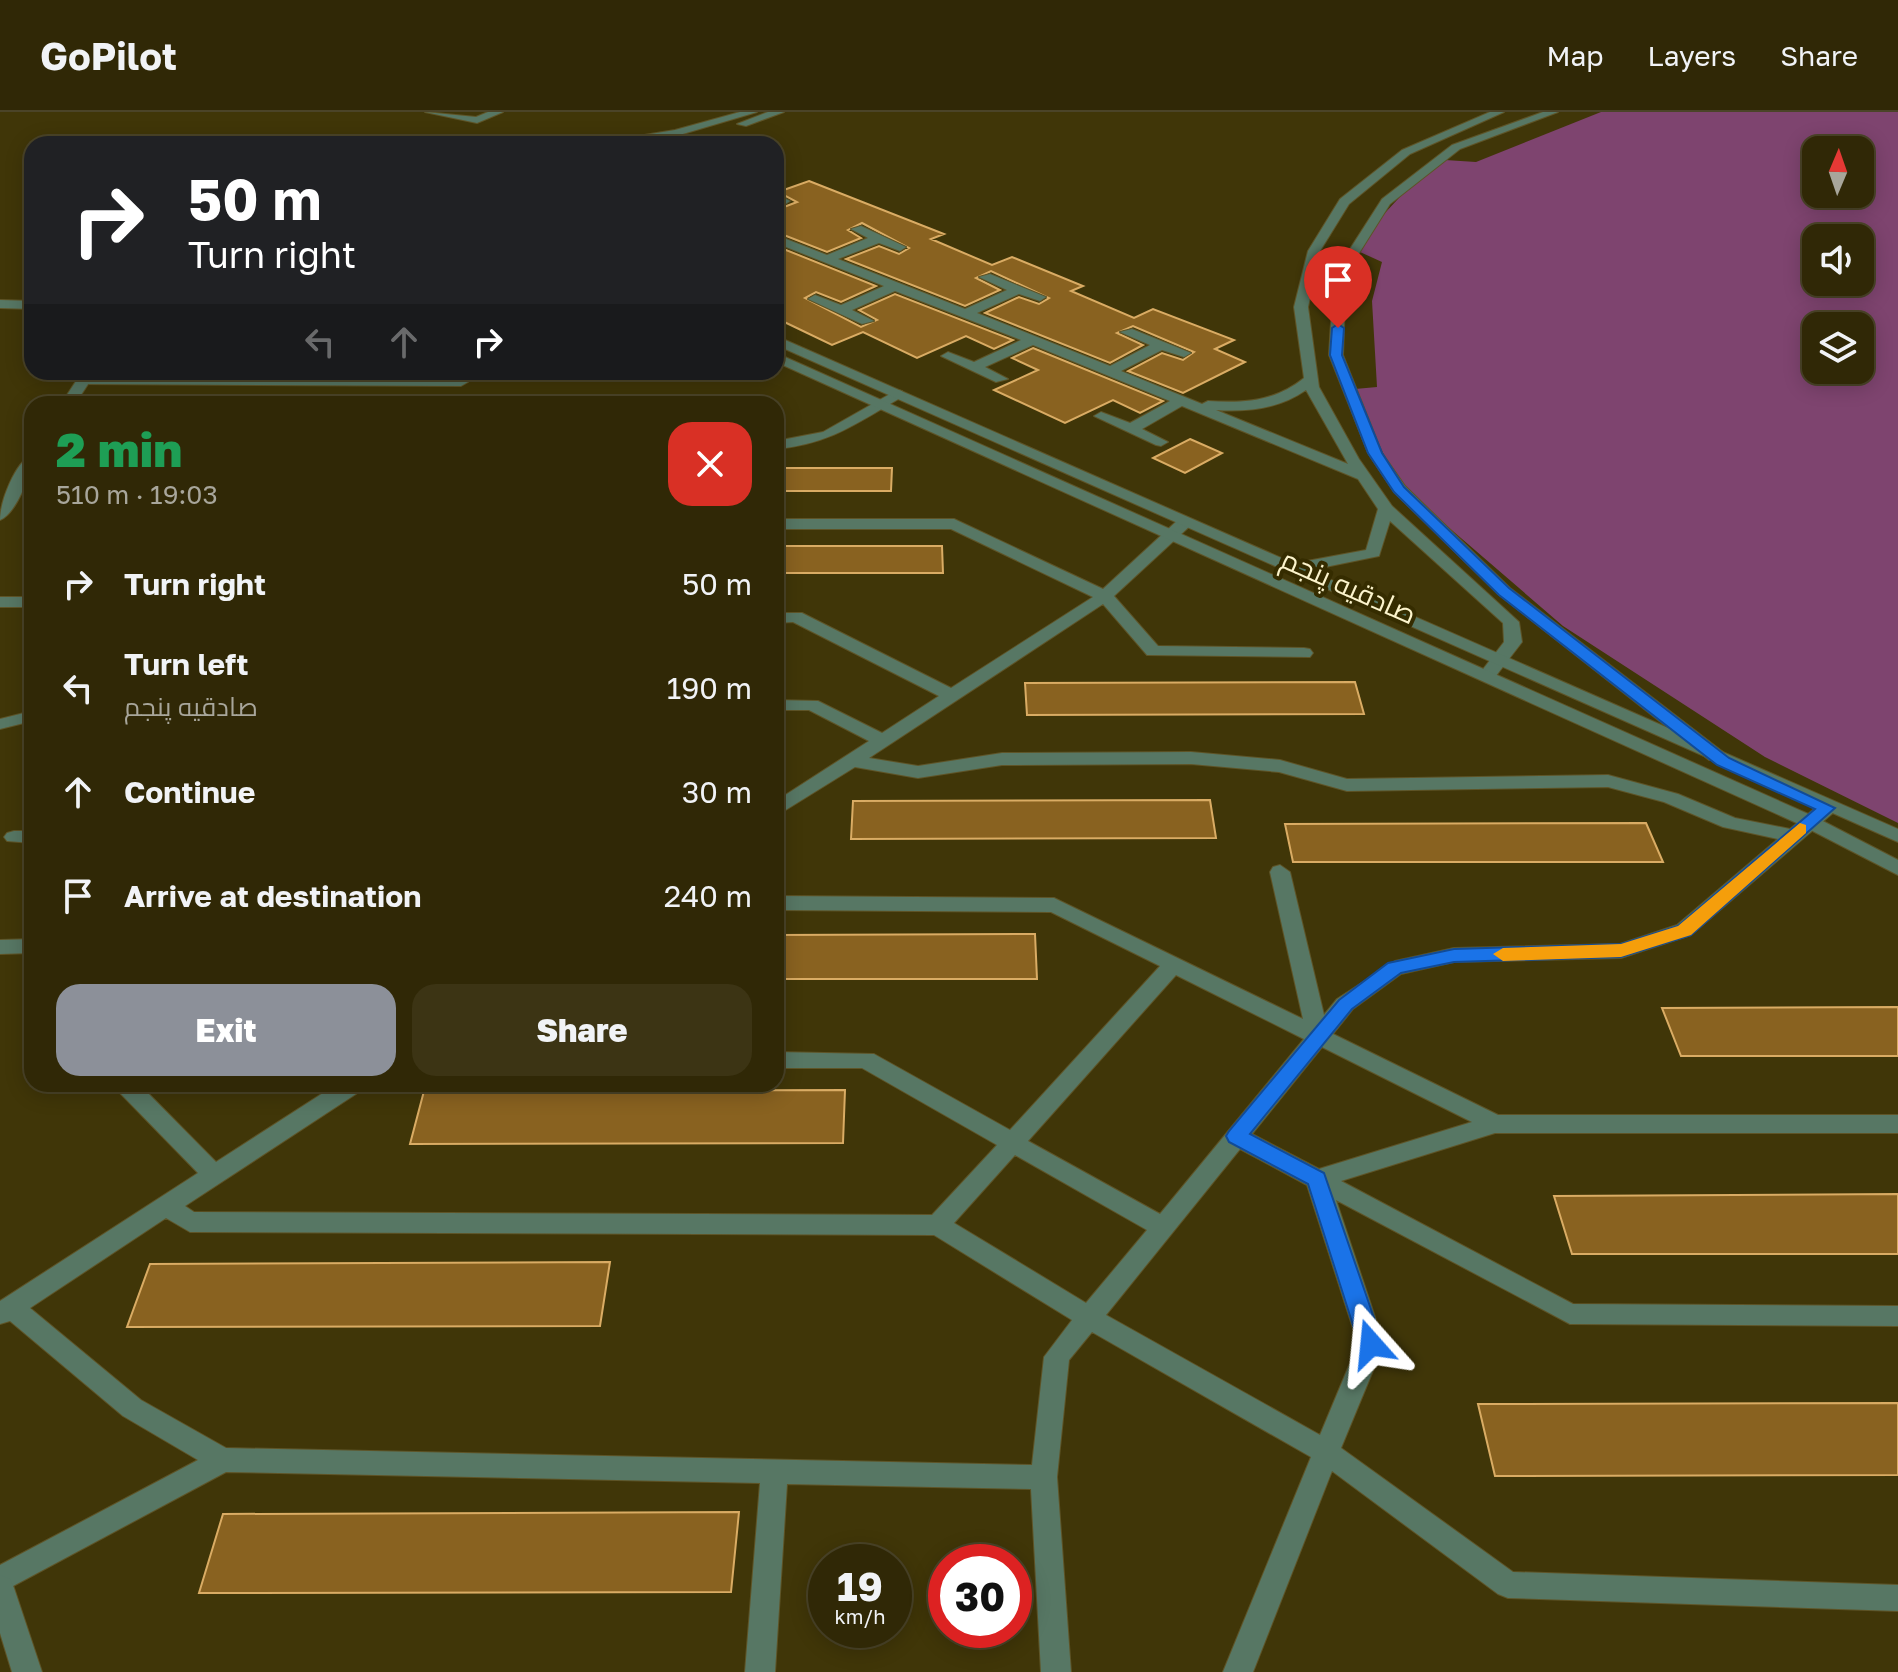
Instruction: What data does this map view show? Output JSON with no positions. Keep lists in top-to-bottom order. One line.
{"streets":{"street":["صادقیه پنجم"]},"north":"top","page":{"header":"GoPilot","nav":["Map","Layers","Share"],"turn":["50 m","Turn right"],"heading":["2 min","510 m · 19:03"],"list":[{"name":"Turn right","value":"50 m"},{"name":"Turn left","note":"صادقیه پنجم","value":"190 m"},{"name":"Continue","value":"30 m"},{"name":"Arrive at destination","value":"240 m"}],"buttons":["Exit","Share"],"speed":"19 km/h","limit":"30"}}
